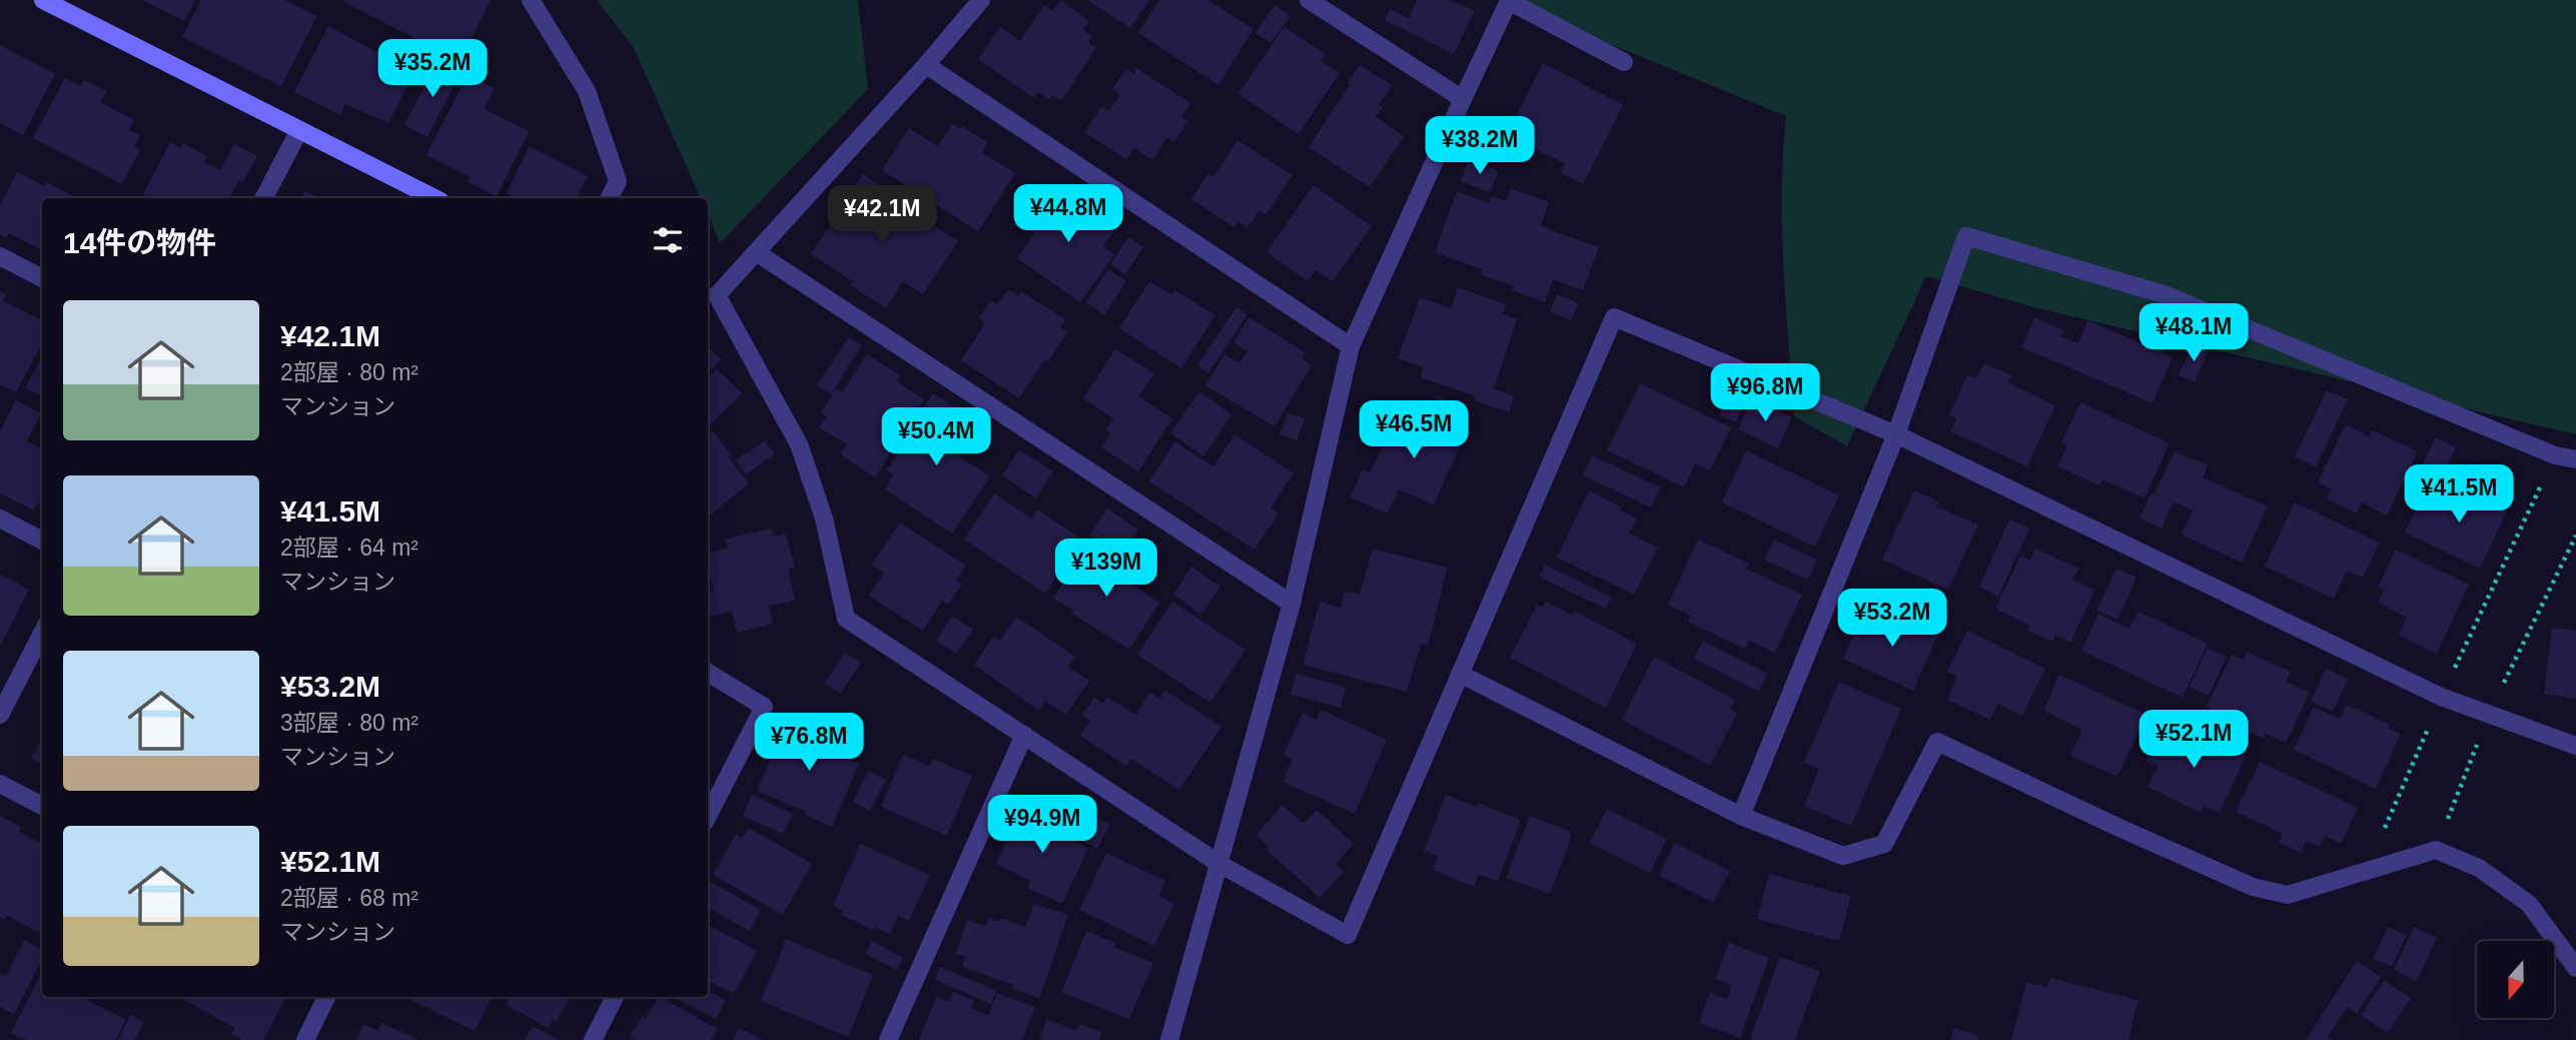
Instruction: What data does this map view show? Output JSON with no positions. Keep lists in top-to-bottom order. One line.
{"north":"bottom","page":{"price":["¥35.2M","¥38.2M","¥44.8M","¥42.1M","¥48.1M","¥96.8M","¥46.5M","¥50.4M","¥41.5M","¥139M","¥53.2M","¥52.1M","¥76.8M","¥94.9M"],"heading":"14件の物件","list":[{"name":"¥42.1M","note":"2部屋 · 80 m² · マンション"},{"name":"¥41.5M","note":"2部屋 · 64 m² · マンション"},{"name":"¥53.2M","note":"3部屋 · 80 m² · マンション"},{"name":"¥52.1M","note":"2部屋 · 68 m² · マンション"}]}}
